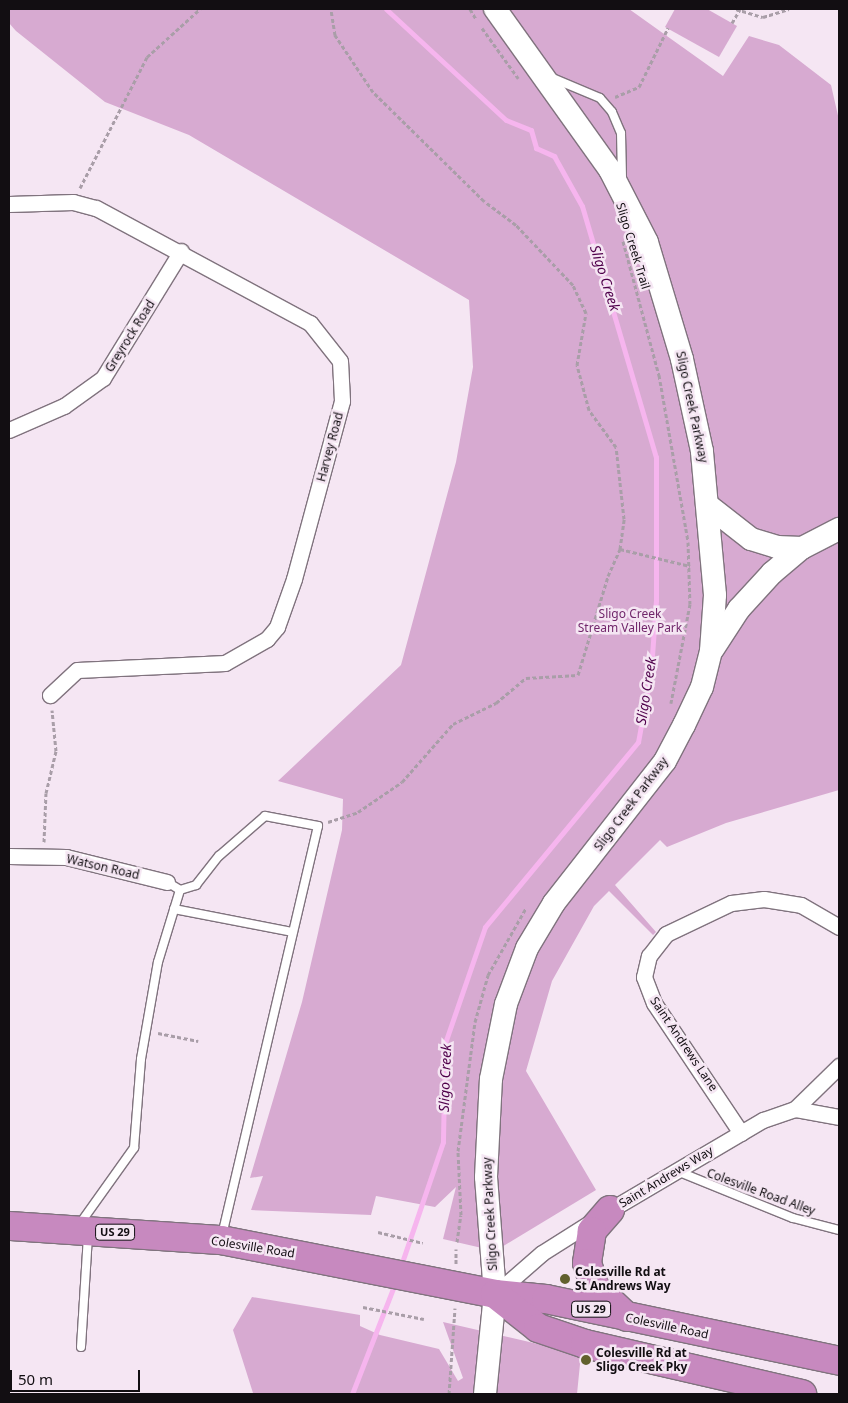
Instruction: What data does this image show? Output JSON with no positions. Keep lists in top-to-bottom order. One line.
{"streets":{"highway":["US 29","Colesville Road"],"street":["Greyrock Road","Sligo Creek Parkway","Harvey Road","Watson Road","Saint Andrews Lane","Saint Andrews Way"],"lane":["Colesville Road Alley"],"path":["Sligo Creek Trail"]},"crossings":[["Greyrock Road","Harvey Road"],["Sligo Creek Parkway","Saint Andrews Way"],["Sligo Creek Parkway","Colesville Road"],["Saint Andrews Lane","Saint Andrews Way"],["Saint Andrews Way","Colesville Road Alley"],["Saint Andrews Way","Colesville Road"]],"water":["Sligo Creek"],"parks":["Sligo Creek Stream Valley Park"],"places":["Colesville Rd at St Andrews Way","Colesville Rd at Sligo Creek Pky"],"scale_bar":"50 m"}
